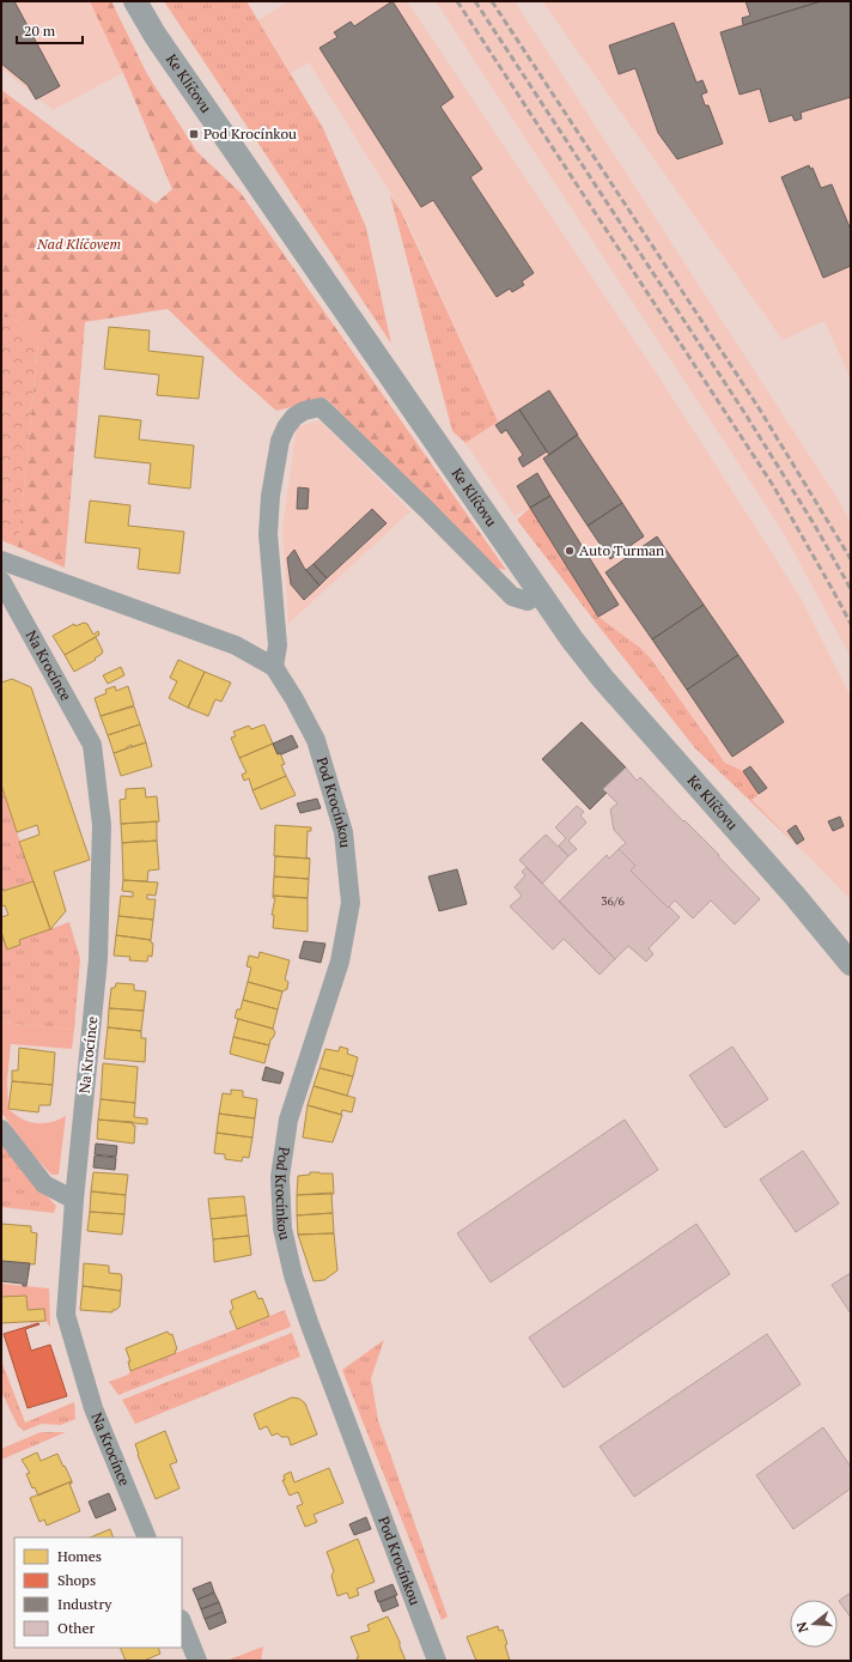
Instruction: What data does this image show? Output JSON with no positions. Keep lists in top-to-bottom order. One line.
{"streets":{"street":["Ke Klíčovu","Na Krocínce","Pod Krocínkou"]},"parks":["Nad Klíčovem"],"places":{"transit":["Pod Krocínkou"],"other":["Auto Turman"]},"house_numbers":["36/6"],"legend":["Homes","Shops","Industry","Other"],"scale_bar":"20 m","north":"left"}
